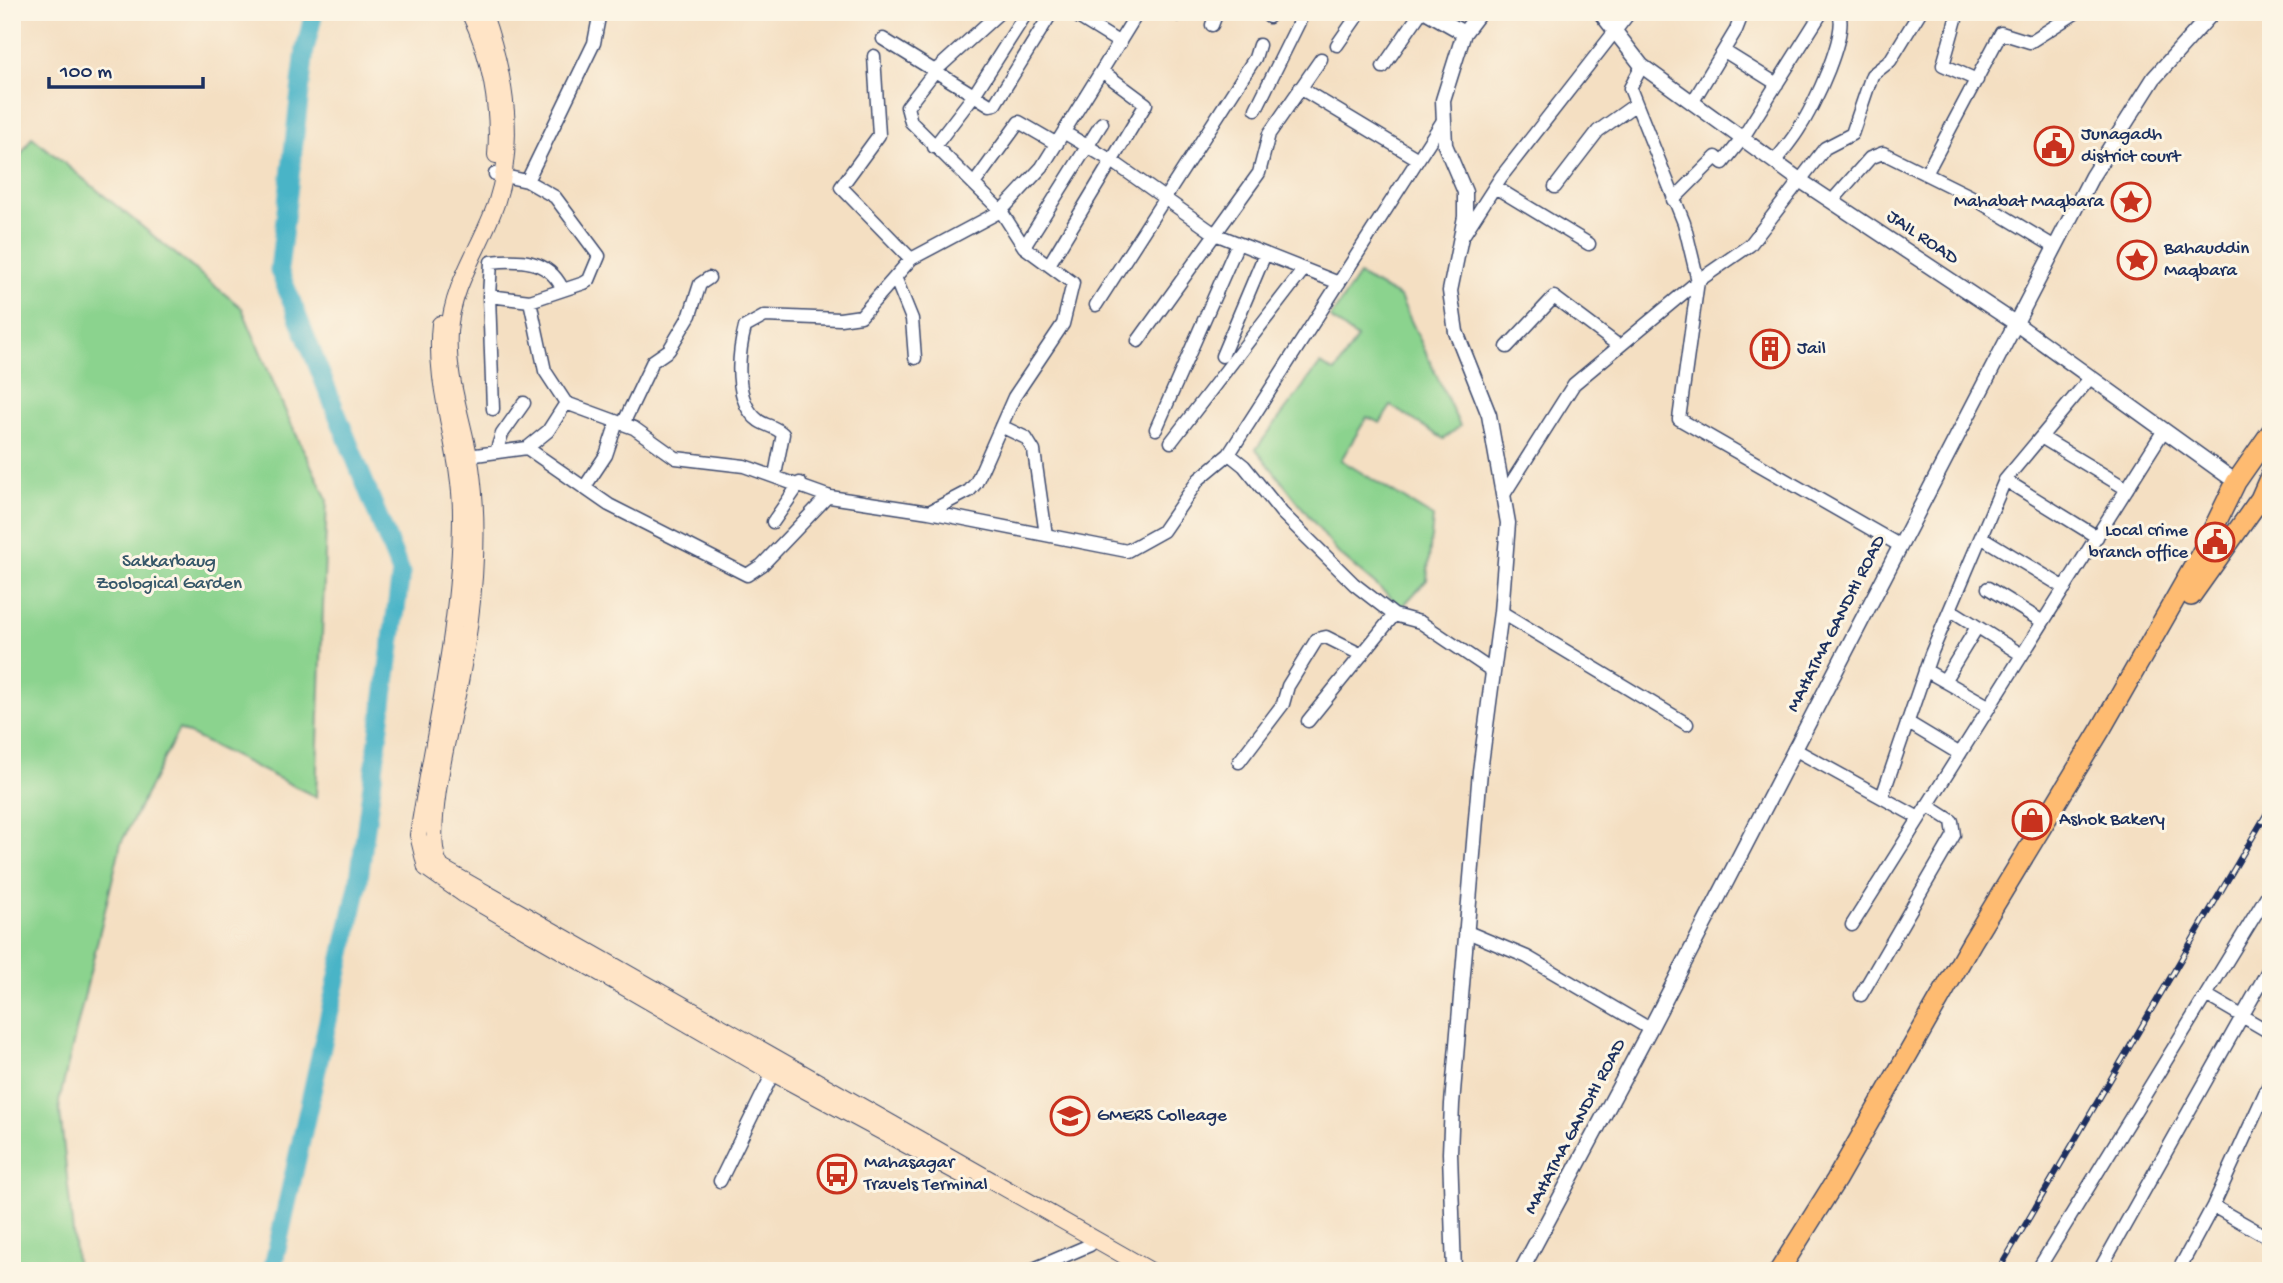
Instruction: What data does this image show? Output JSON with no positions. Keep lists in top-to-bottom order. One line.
{"streets":{"street":["JAIL ROAD","MAHATMA GANDHI ROAD"]},"crossings":[["JAIL ROAD","MAHATMA GANDHI ROAD"]],"parks":["Sakkarbaug Zoological Garden"],"places":{"public building":["Junagadh district court","Local crime branch office"],"place":["Mahabat Maqbara","Bahauddin Maqbara"],"building":["Jail"],"shop":["Ashok Bakery"],"school or university":["GMERS Colleage"],"bus stop":["Mahasagar Travels Terminal"]},"scale_bar":"100 m"}
